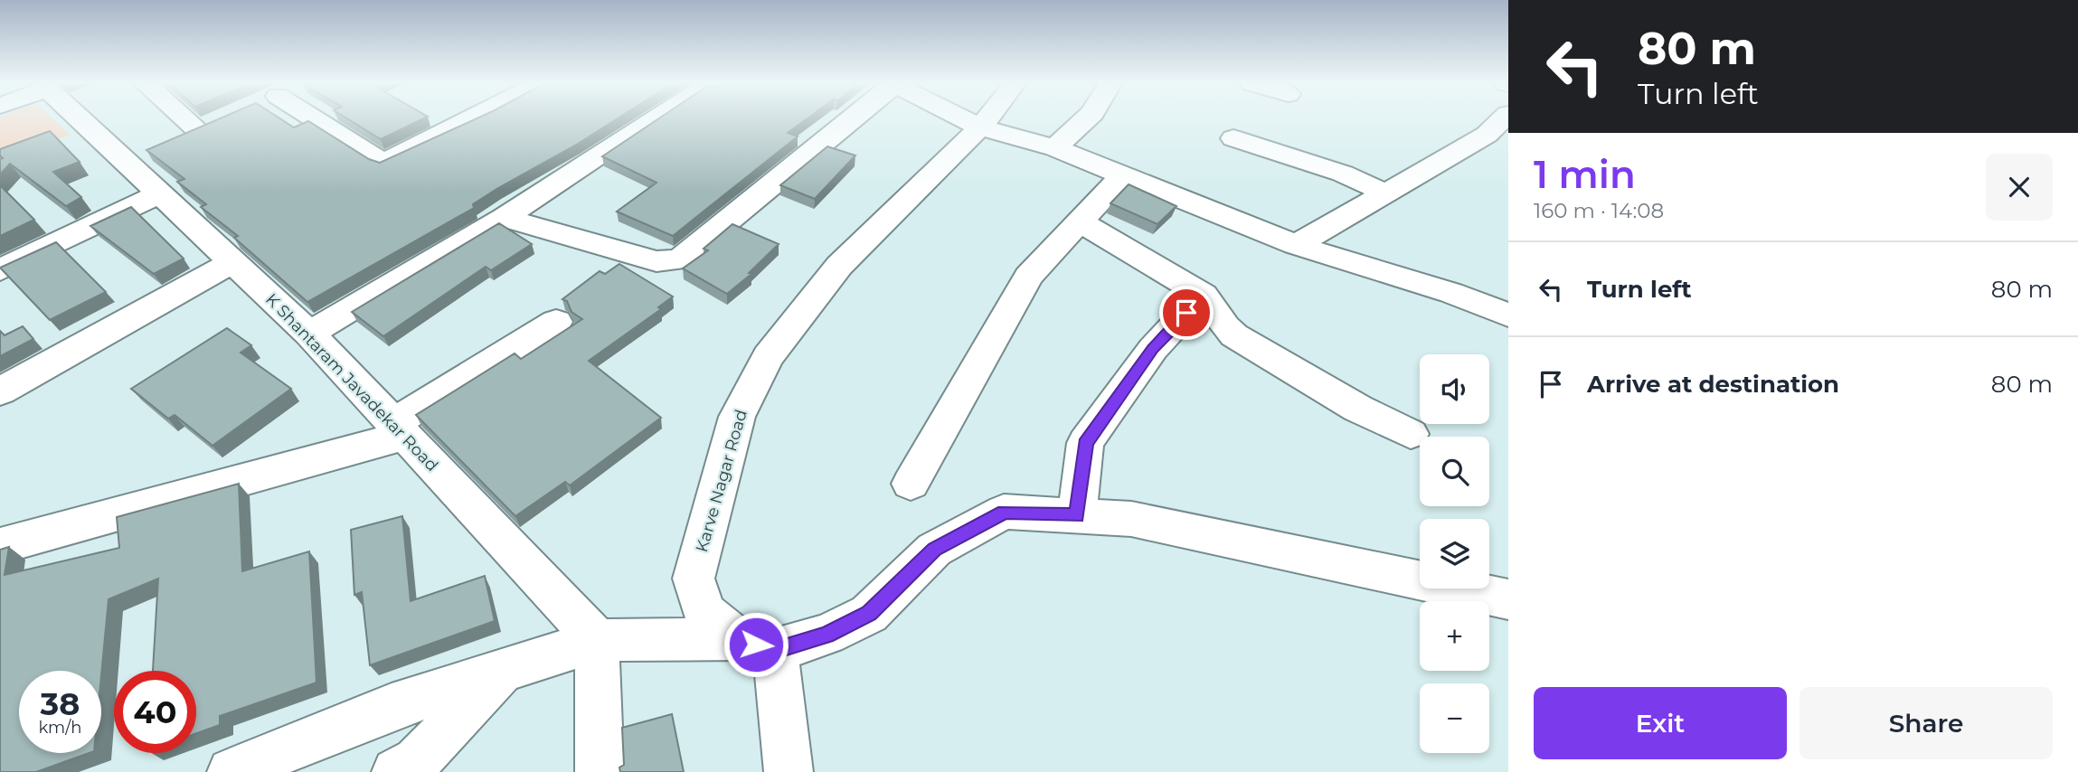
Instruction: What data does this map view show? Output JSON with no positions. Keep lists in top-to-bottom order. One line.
{"streets":{"street":["K Shantaram Javadekar Road","Karve Nagar Road"]},"page":{"turn":["80 m","Turn left"],"heading":["1 min","160 m · 14:08"],"list":[{"name":"Turn left","value":"80 m"},{"name":"Arrive at destination","value":"80 m"}],"map_buttons":["+","−"],"speed":"38 km/h","limit":"40","buttons":["Exit","Share"]}}
